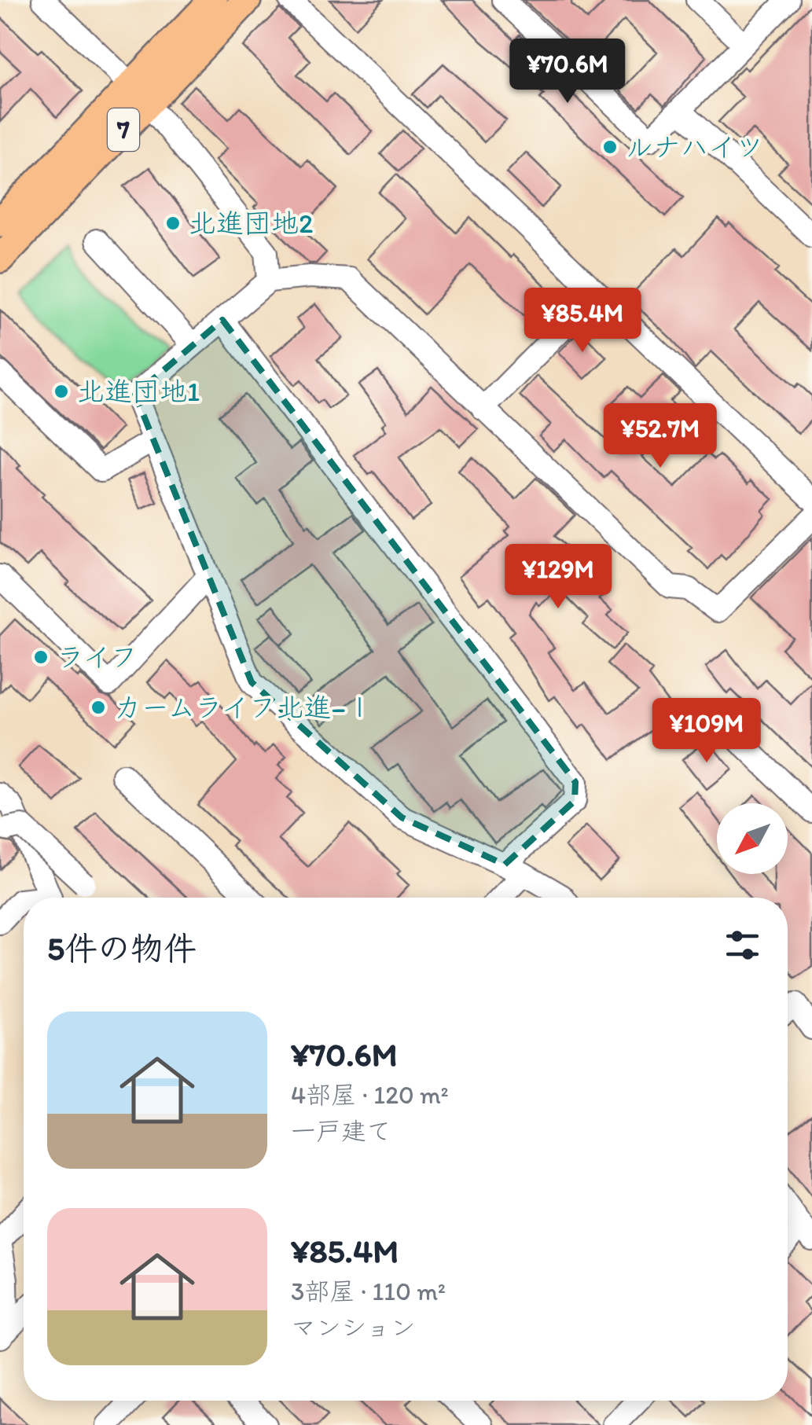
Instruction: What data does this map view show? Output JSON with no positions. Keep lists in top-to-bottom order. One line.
{"streets":{"main road":["7"]},"places":["ルナハイツ","北進団地2","北進団地1","ライフ","カームライフ北進‐Ⅰ"],"north":"bottom left","page":{"price":["¥70.6M","¥85.4M","¥52.7M","¥129M","¥109M"],"heading":"5件の物件","list":[{"name":"¥70.6M","note":"4部屋 · 120 m² · 一戸建て"},{"name":"¥85.4M","note":"3部屋 · 110 m² · マンション"}]}}
